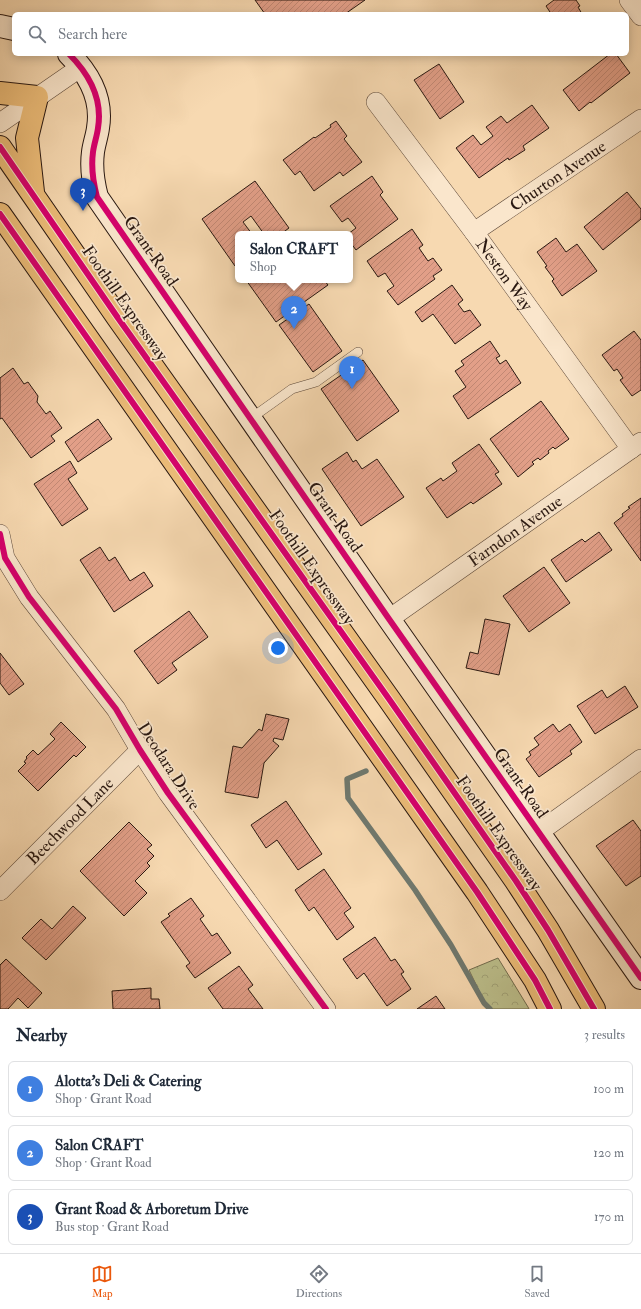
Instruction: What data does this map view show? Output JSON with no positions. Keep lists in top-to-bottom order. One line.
{"streets":{"highway":["Foothill Expressway"],"street":["Churton Avenue","Grant Road","Neston Way","Farndon Avenue","Deodara Drive","Beechwood Lane"]},"crossings":[["Churton Avenue","Neston Way"],["Grant Road","Farndon Avenue"],["Neston Way","Farndon Avenue"],["Deodara Drive","Beechwood Lane"]],"page":{"search":"Search here","pins":["3","2","1"],"popup":["Salon CRAFT","Shop"],"heading":["Nearby","3 results"],"list":[{"mark":"1","name":"Alotta's Deli & Catering","note":"Shop · Grant Road","value":"100 m"},{"mark":"2","name":"Salon CRAFT","note":"Shop · Grant Road","value":"120 m"},{"mark":"3","name":"Grant Road & Arboretum Drive","note":"Bus stop · Grant Road","value":"170 m"}],"nav":["Map","Directions","Saved"]}}
